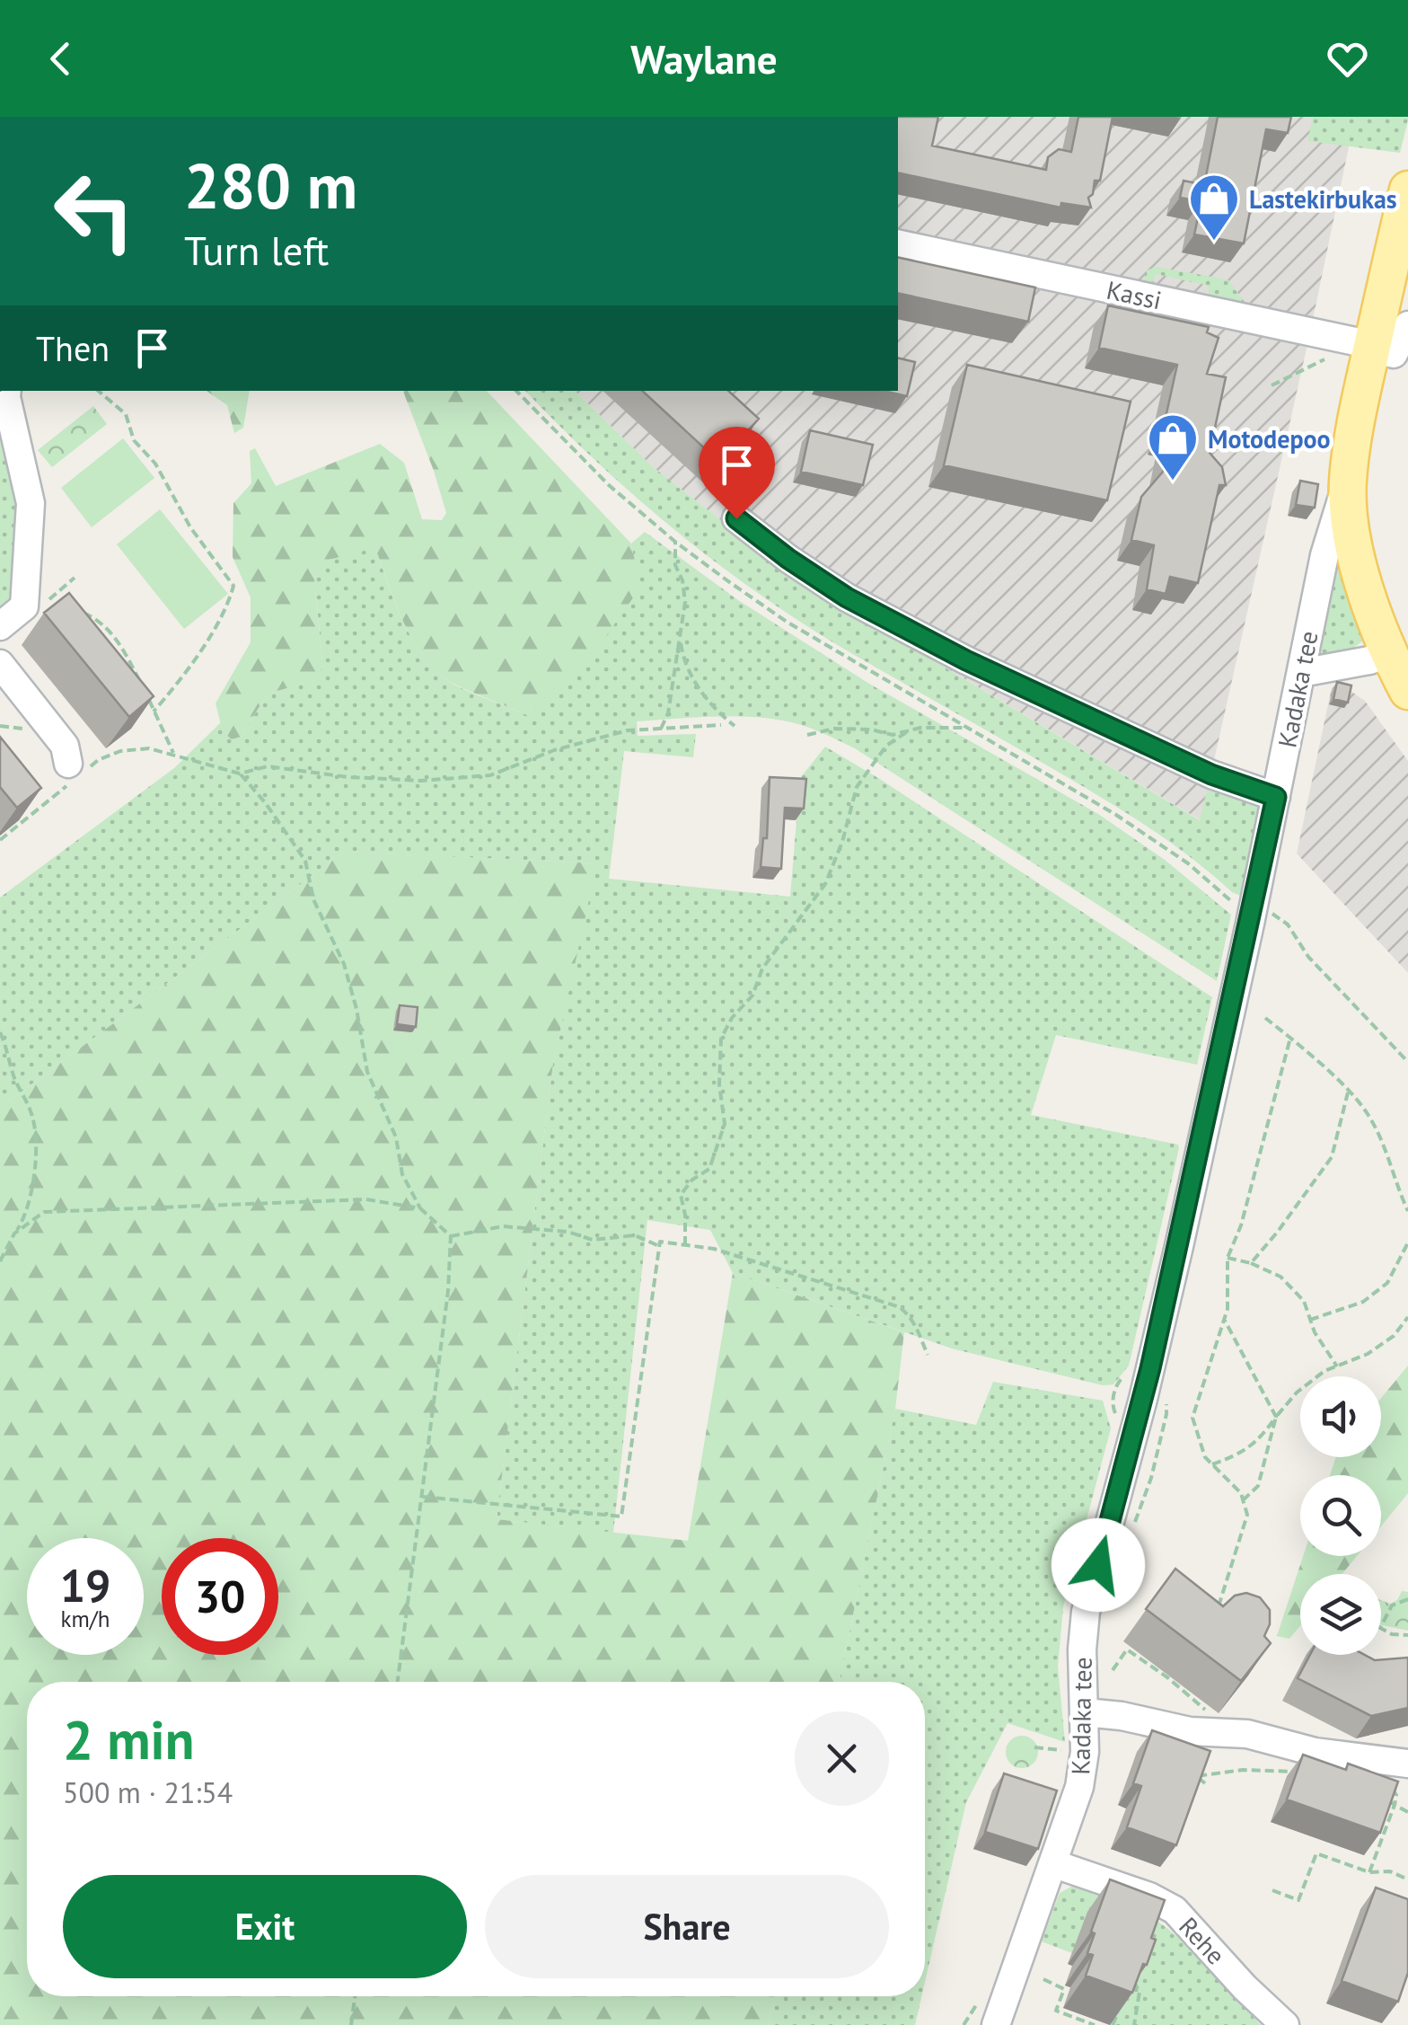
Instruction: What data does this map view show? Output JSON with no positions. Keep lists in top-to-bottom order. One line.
{"streets":{"main road":["Kadaka tee"],"street":["Kassi","Rehe"]},"crossings":[["Kassi","Kadaka tee"],["Kadaka tee","Rehe"]],"places":{"shop":["Lastekirbukas","Motodepoo"]},"page":{"header":"Waylane","turn":["280 m","Turn left"],"then":"Then","speed":"19 km/h","limit":"30","heading":["2 min","500 m · 21:54"],"buttons":["Exit","Share"]}}
